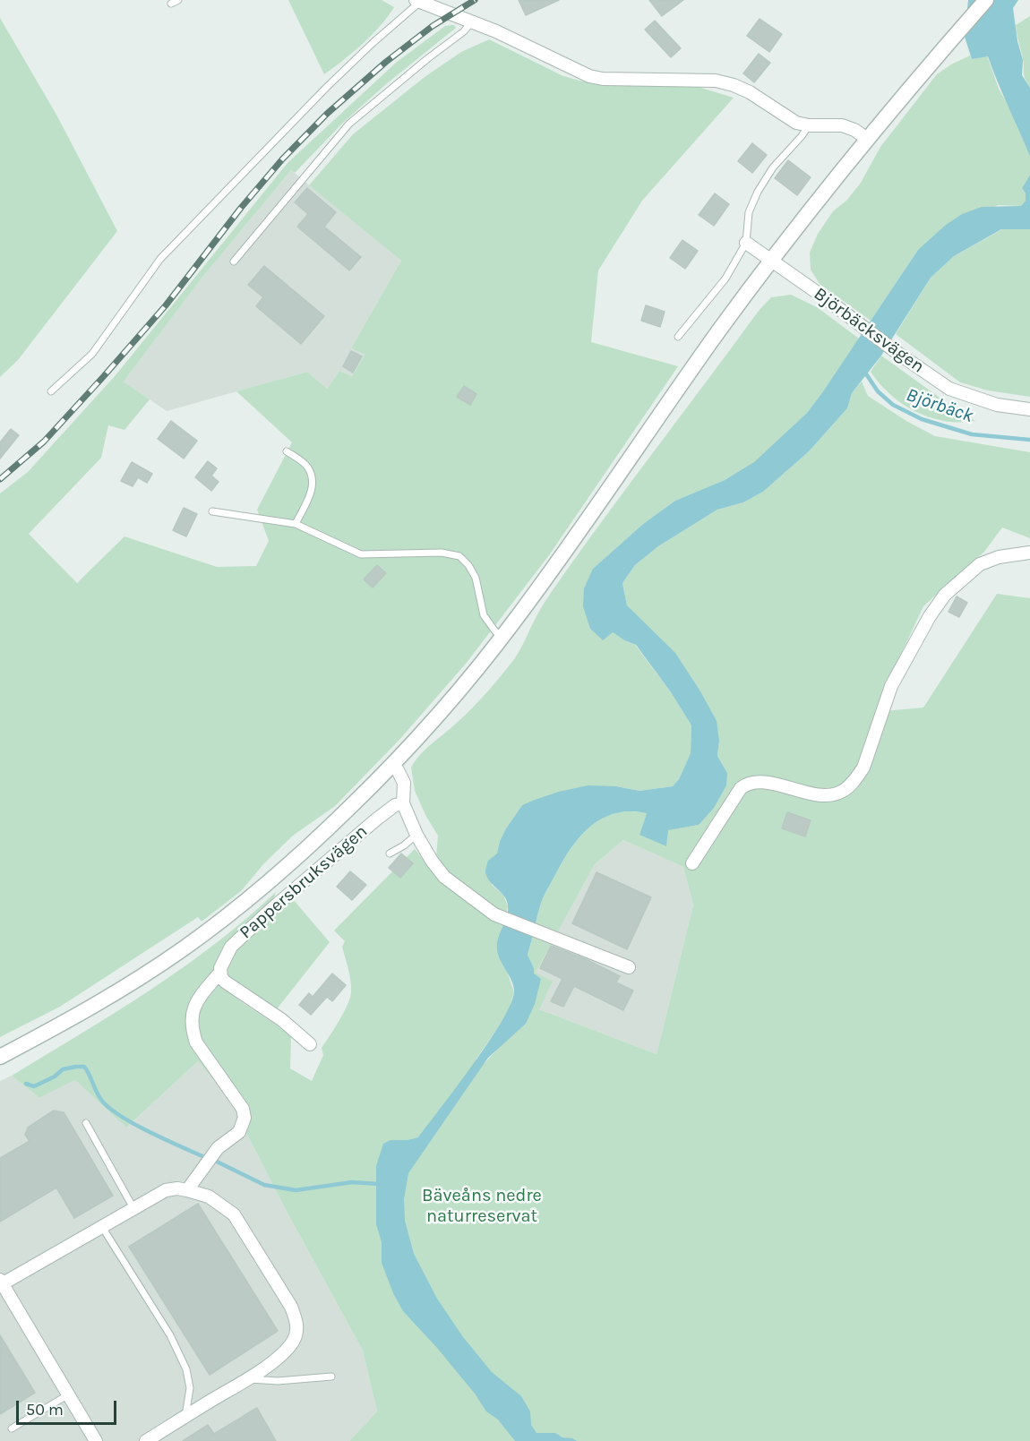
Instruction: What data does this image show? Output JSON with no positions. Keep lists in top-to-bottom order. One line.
{"streets":{"street":["Björbäcksvägen","Pappersbruksvägen"]},"water":["Björbäck"],"parks":["Bäveåns nedre naturreservat"],"scale_bar":"50 m"}
